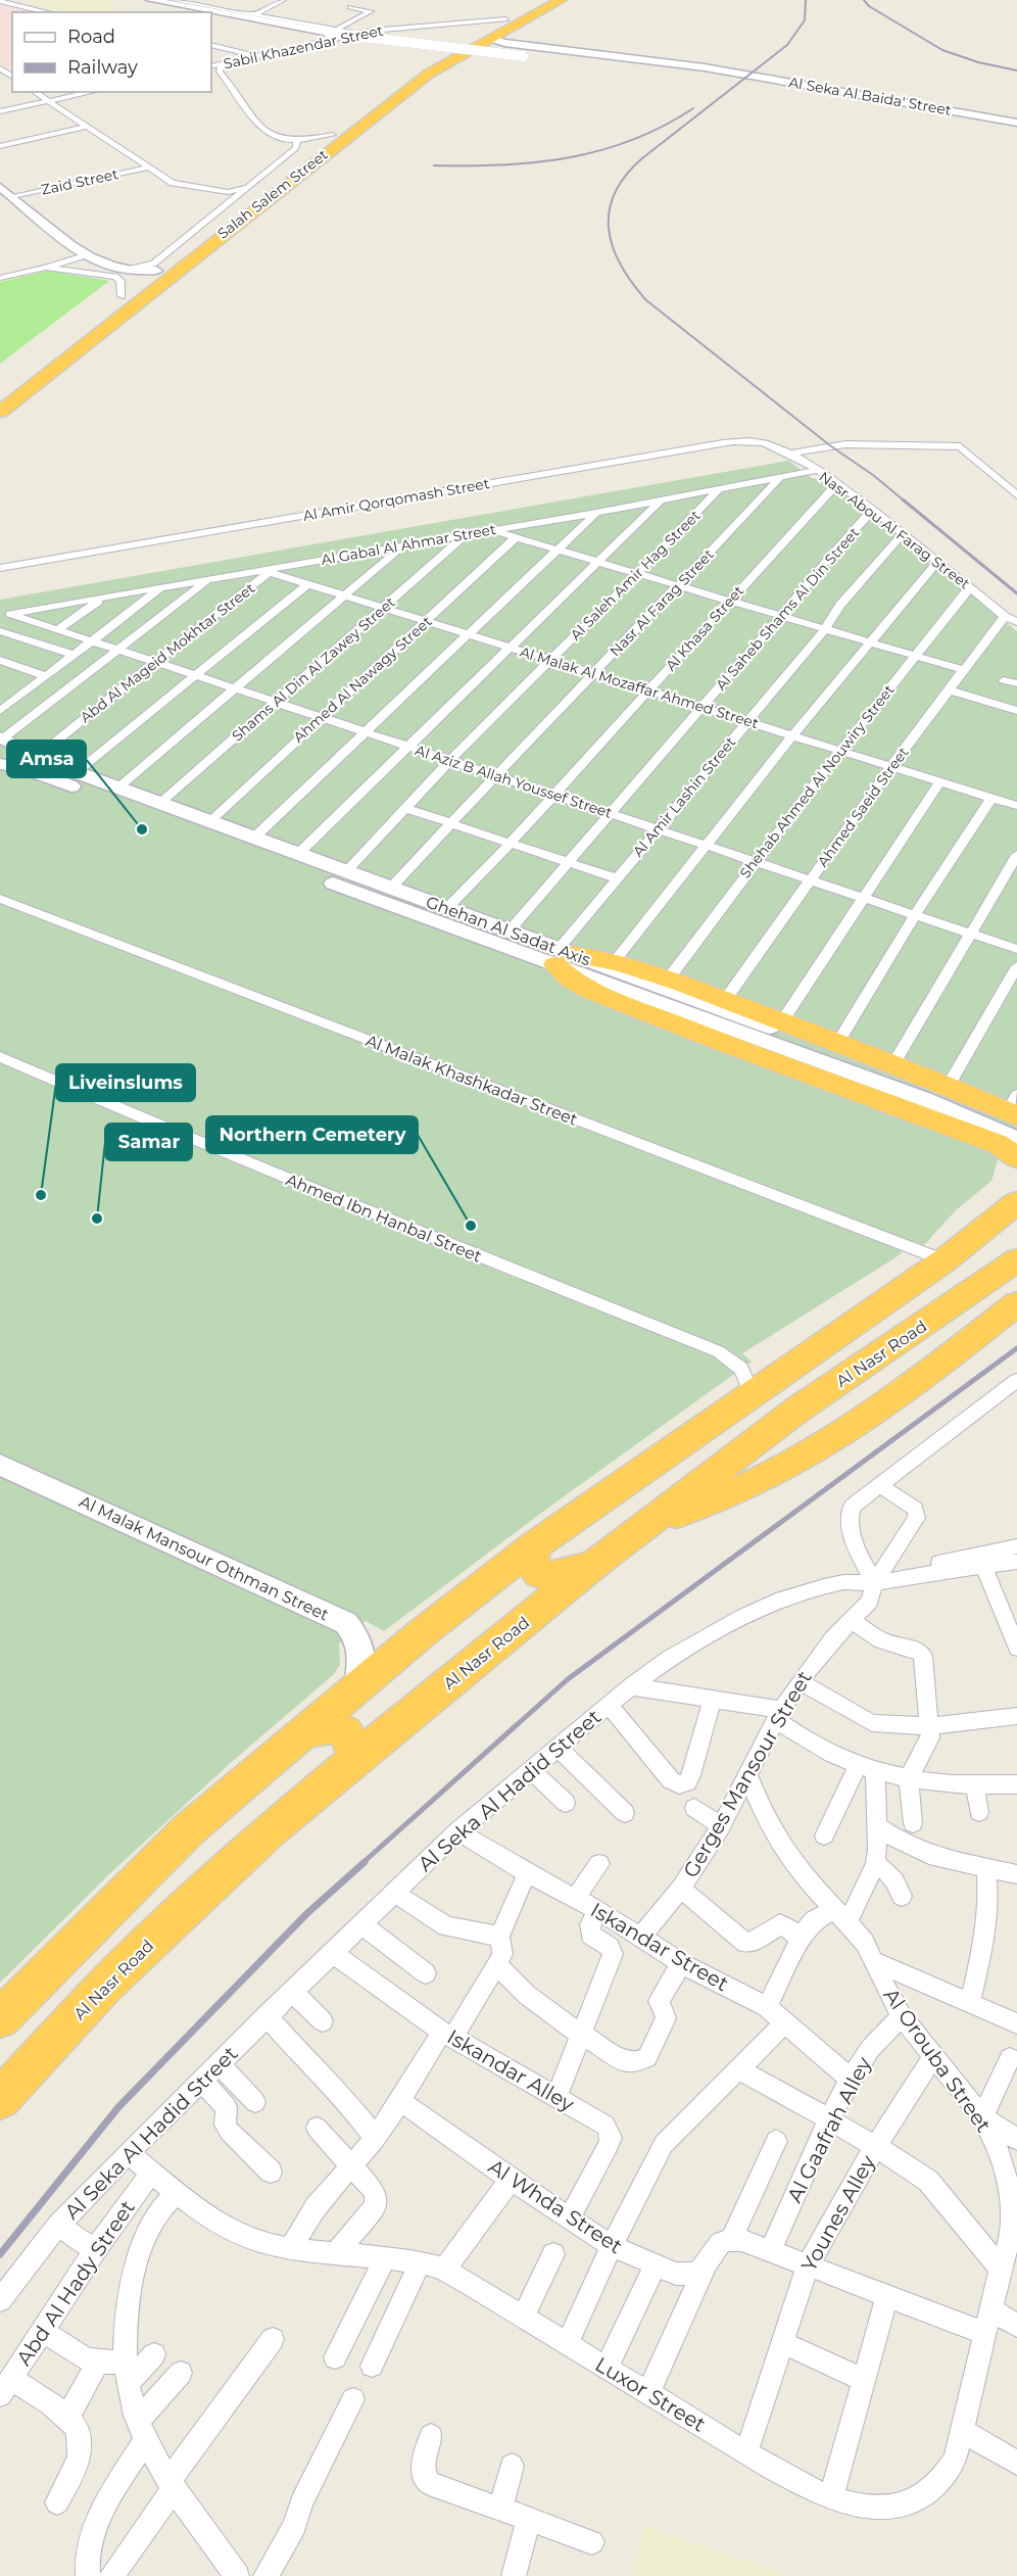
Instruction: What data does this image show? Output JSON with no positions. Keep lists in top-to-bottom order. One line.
{"streets":{"highway":["Salah Salem Street","Al Nasr Road"],"street":["Sabil Khazendar Street","Al Seka Al Baida' Street","Zaid Street","Al Amir Qorqomash Street","Nasr Abou Al Farag Street","Al Gabal Al Ahmar Street","Al Saleh Amir Hag Street","Nasr Al Farag Street","Al Saheb Shams Al Din Street","Al Khasa Street","Abd Al Mageid Mokhtar Street","Shams Al Din Al Zawey Street","Ahmed Al Nawagy Street","Al Malak Al Mozaffar Ahmed Street","Al Aziz B Allah Youssef Street","Shehab Ahmed Al Nouwiry Street","Al Amir Lashin Street","Ahmed Saeid Street","Ghehan Al Sadat Axis","Al Malak Khashkadar Street","Ahmed Ibn Hanbal Street","Al Malak Mansour Othman Street","Gerges Mansour Street","Al Seka Al Hadid Street","Iskandar Street","Al Orouba Street","Iskandar Alley","Al Gaafrah Alley","Al Whda Street","Younes Alley","Abd Al Hady Street","Luxor Street"]},"crossings":[["Sabil Khazendar Street","Salah Salem Street"],["Al Seka Al Baida' Street","Salah Salem Street"],["Al Amir Qorqomash Street","Nasr Abou Al Farag Street"],["Nasr Abou Al Farag Street","Al Gabal Al Ahmar Street"],["Nasr Abou Al Farag Street","Al Saheb Shams Al Din Street"],["Nasr Abou Al Farag Street","Al Khasa Street"],["Nasr Abou Al Farag Street","Shehab Ahmed Al Nouwiry Street"],["Nasr Abou Al Farag Street","Al Amir Lashin Street"],["Nasr Abou Al Farag Street","Ahmed Saeid Street"],["Al Gabal Al Ahmar Street","Al Saleh Amir Hag Street"],["Al Gabal Al Ahmar Street","Nasr Al Farag Street"],["Al Gabal Al Ahmar Street","Abd Al Mageid Mokhtar Street"],["Al Gabal Al Ahmar Street","Shams Al Din Al Zawey Street"],["Al Gabal Al Ahmar Street","Al Malak Al Mozaffar Ahmed Street"],["Al Gabal Al Ahmar Street","Al Aziz B Allah Youssef Street"],["Al Saleh Amir Hag Street","Al Malak Al Mozaffar Ahmed Street"],["Al Saleh Amir Hag Street","Al Aziz B Allah Youssef Street"],["Al Saleh Amir Hag Street","Ghehan Al Sadat Axis"],["Nasr Al Farag Street","Al Malak Al Mozaffar Ahmed Street"],["Nasr Al Farag Street","Al Aziz B Allah Youssef Street"],["Nasr Al Farag Street","Ghehan Al Sadat Axis"],["Al Saheb Shams Al Din Street","Al Malak Al Mozaffar Ahmed Street"],["Al Saheb Shams Al Din Street","Al Aziz B Allah Youssef Street"],["Al Saheb Shams Al Din Street","Ghehan Al Sadat Axis"],["Al Khasa Street","Al Malak Al Mozaffar Ahmed Street"],["Al Khasa Street","Al Aziz B Allah Youssef Street"],["Al Khasa Street","Ghehan Al Sadat Axis"],["Abd Al Mageid Mokhtar Street","Al Malak Al Mozaffar Ahmed Street"],["Abd Al Mageid Mokhtar Street","Al Aziz B Allah Youssef Street"],["Abd Al Mageid Mokhtar Street","Ghehan Al Sadat Axis"],["Shams Al Din Al Zawey Street","Al Malak Al Mozaffar Ahmed Street"],["Shams Al Din Al Zawey Street","Al Aziz B Allah Youssef Street"],["Shams Al Din Al Zawey Street","Ghehan Al Sadat Axis"],["Ahmed Al Nawagy Street","Al Malak Al Mozaffar Ahmed Street"],["Ahmed Al Nawagy Street","Al Aziz B Allah Youssef Street"],["Ahmed Al Nawagy Street","Ghehan Al Sadat Axis"],["Al Malak Al Mozaffar Ahmed Street","Shehab Ahmed Al Nouwiry Street"],["Al Malak Al Mozaffar Ahmed Street","Al Amir Lashin Street"],["Al Malak Al Mozaffar Ahmed Street","Ahmed Saeid Street"],["Al Aziz B Allah Youssef Street","Shehab Ahmed Al Nouwiry Street"],["Al Aziz B Allah Youssef Street","Al Amir Lashin Street"],["Al Aziz B Allah Youssef Street","Ahmed Saeid Street"],["Al Amir Lashin Street","Ghehan Al Sadat Axis"],["Gerges Mansour Street","Al Seka Al Hadid Street"],["Gerges Mansour Street","Iskandar Street"],["Gerges Mansour Street","Al Orouba Street"],["Al Seka Al Hadid Street","Iskandar Street"],["Al Seka Al Hadid Street","Iskandar Alley"],["Al Seka Al Hadid Street","Luxor Street"],["Iskandar Street","Al Gaafrah Alley"],["Al Orouba Street","Al Gaafrah Alley"],["Al Orouba Street","Younes Alley"],["Al Orouba Street","Luxor Street"],["Iskandar Alley","Al Whda Street"],["Younes Alley","Luxor Street"],["Abd Al Hady Street","Luxor Street"]],"places":["Amsa","Liveinslums","Samar","Northern Cemetery"],"legend":["Road","Railway"]}
